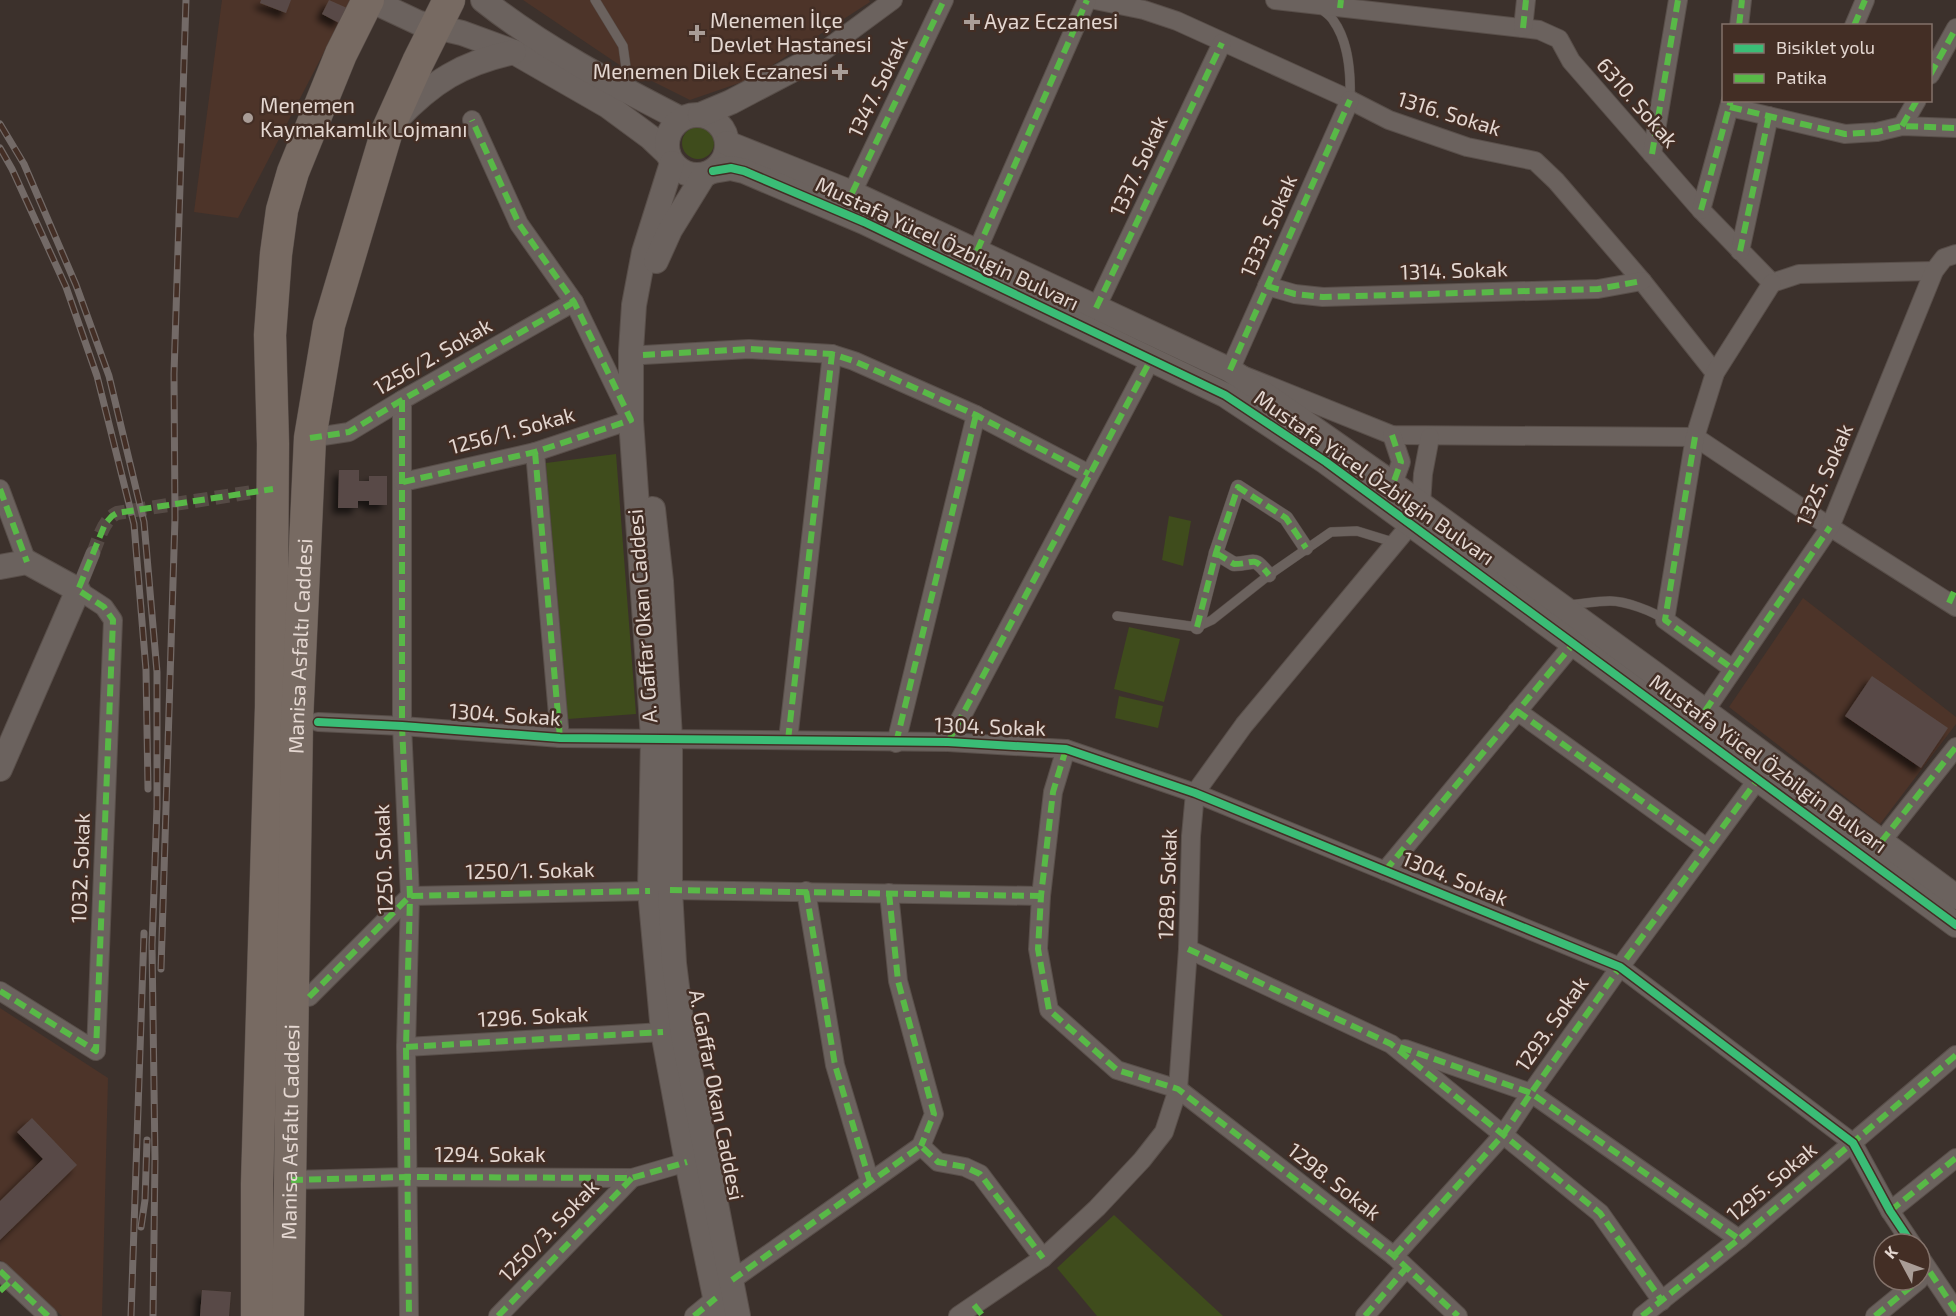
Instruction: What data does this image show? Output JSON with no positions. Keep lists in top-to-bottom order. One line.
{"streets":{"highway":["Manisa Asfaltı Caddesi"],"street":["1347. Sokak","6310. Sokak","1316. Sokak","1337. Sokak","1333. Sokak","Mustafa Yücel Özbilgin Bulvarı","1314. Sokak","1256/2. Sokak","1256/1. Sokak","1325. Sokak","A. Gaffar Okan Caddesi","1304. Sokak","1250. Sokak","1032. Sokak","1250/1. Sokak","1289. Sokak","1296. Sokak","1293. Sokak","1294. Sokak","1298. Sokak","1295. Sokak","1250/3. Sokak"]},"crossings":[["1347. Sokak","Mustafa Yücel Özbilgin Bulvarı"],["1316. Sokak","1337. Sokak"],["1316. Sokak","1333. Sokak"],["1316. Sokak","1314. Sokak"],["1337. Sokak","Mustafa Yücel Özbilgin Bulvarı"],["1333. Sokak","Mustafa Yücel Özbilgin Bulvarı"],["1333. Sokak","1314. Sokak"],["Mustafa Yücel Özbilgin Bulvarı","1325. Sokak"],["Mustafa Yücel Özbilgin Bulvarı","A. Gaffar Okan Caddesi"],["Mustafa Yücel Özbilgin Bulvarı","1293. Sokak"],["1256/2. Sokak","Manisa Asfaltı Caddesi"],["1256/2. Sokak","1250. Sokak"],["1256/1. Sokak","A. Gaffar Okan Caddesi"],["1256/1. Sokak","1250. Sokak"],["A. Gaffar Okan Caddesi","1304. Sokak"],["A. Gaffar Okan Caddesi","1250/1. Sokak"],["A. Gaffar Okan Caddesi","1296. Sokak"],["A. Gaffar Okan Caddesi","1294. Sokak"],["Manisa Asfaltı Caddesi","1294. Sokak"],["1304. Sokak","1250. Sokak"],["1304. Sokak","1289. Sokak"],["1304. Sokak","1293. Sokak"],["1304. Sokak","1295. Sokak"],["1250. Sokak","1250/1. Sokak"],["1250. Sokak","1296. Sokak"],["1250. Sokak","1294. Sokak"],["1289. Sokak","1298. Sokak"],["1293. Sokak","1298. Sokak"],["1294. Sokak","1250/3. Sokak"]],"places":{"health":["Ayaz Eczanesi","Menemen İlçe Devlet Hastanesi","Menemen Dilek Eczanesi"],"other":["Menemen Kaymakamlık Lojmanı"]},"legend":["Bisiklet yolu","Patika"],"north":"top left"}
